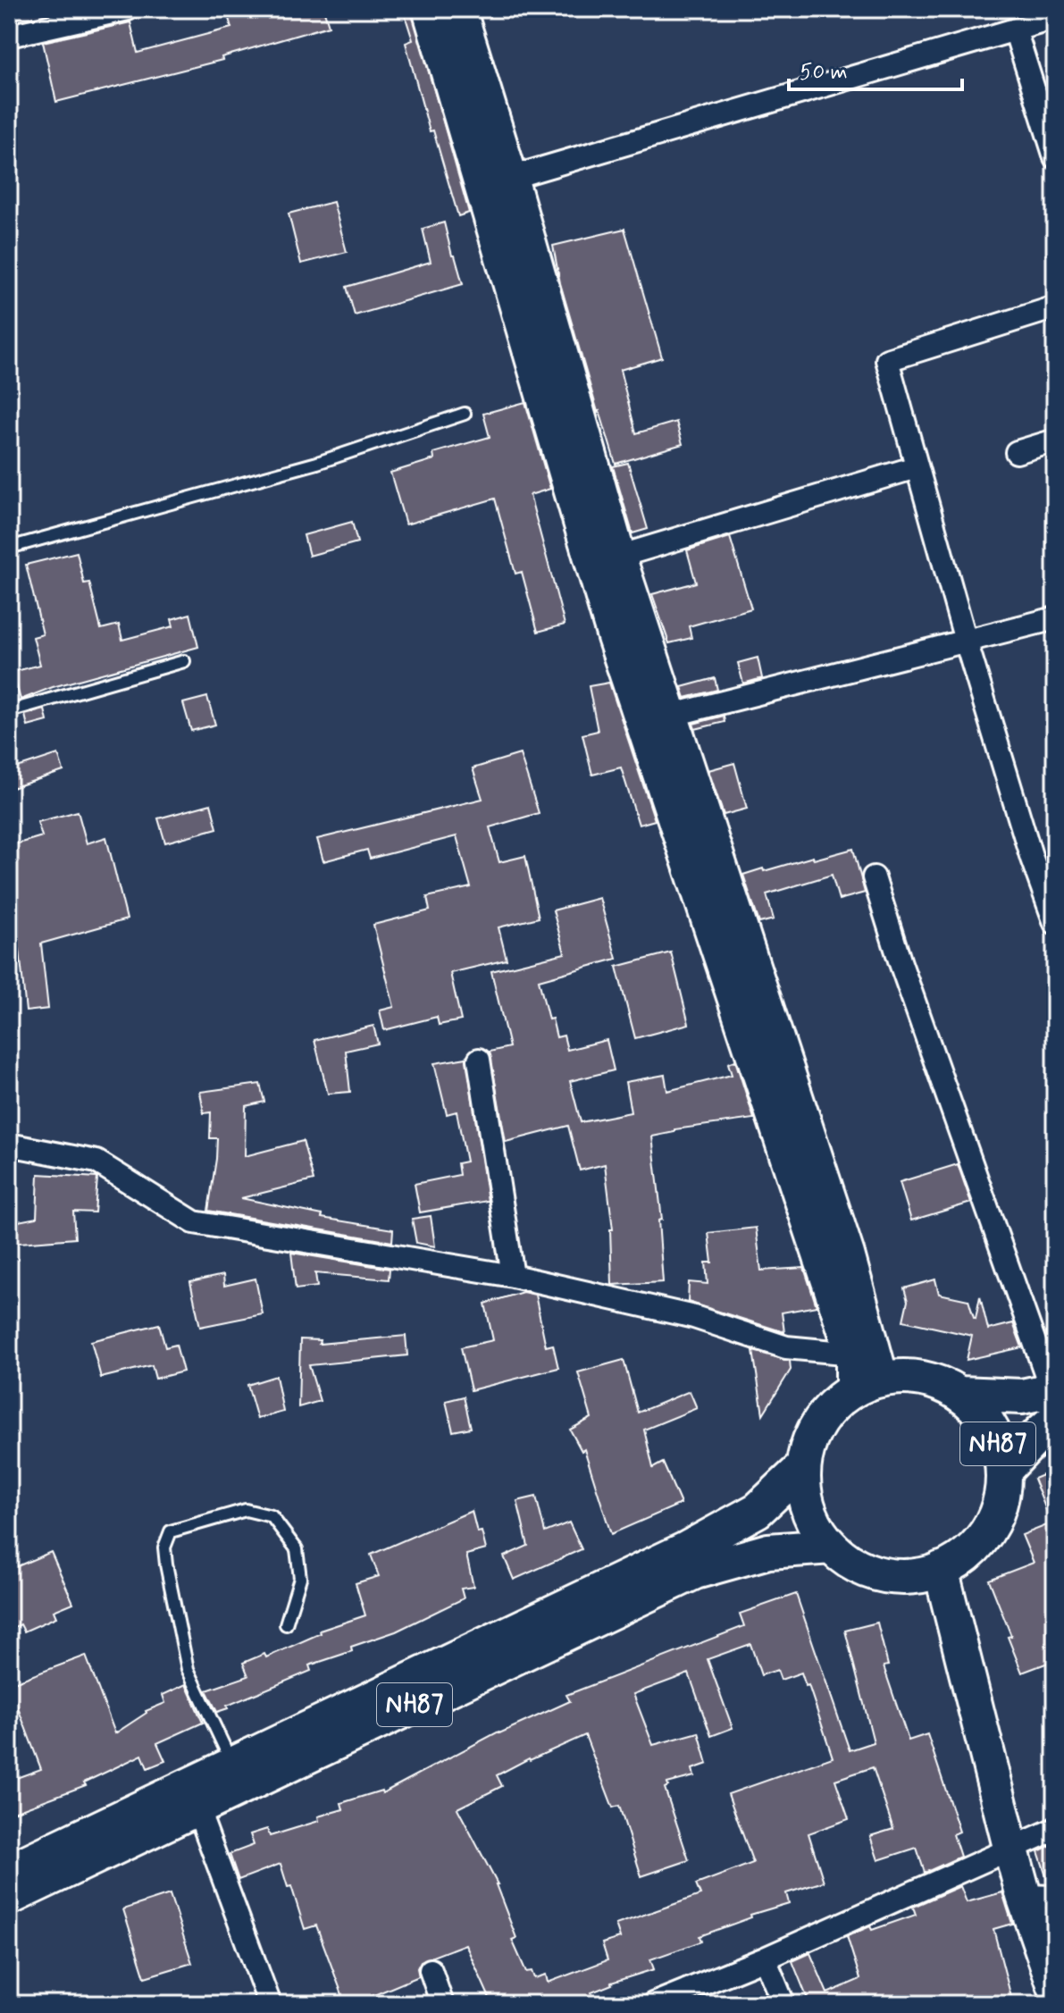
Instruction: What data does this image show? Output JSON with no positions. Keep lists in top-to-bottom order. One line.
{"streets":{"main road":["NH87"]},"scale_bar":"50 m"}
